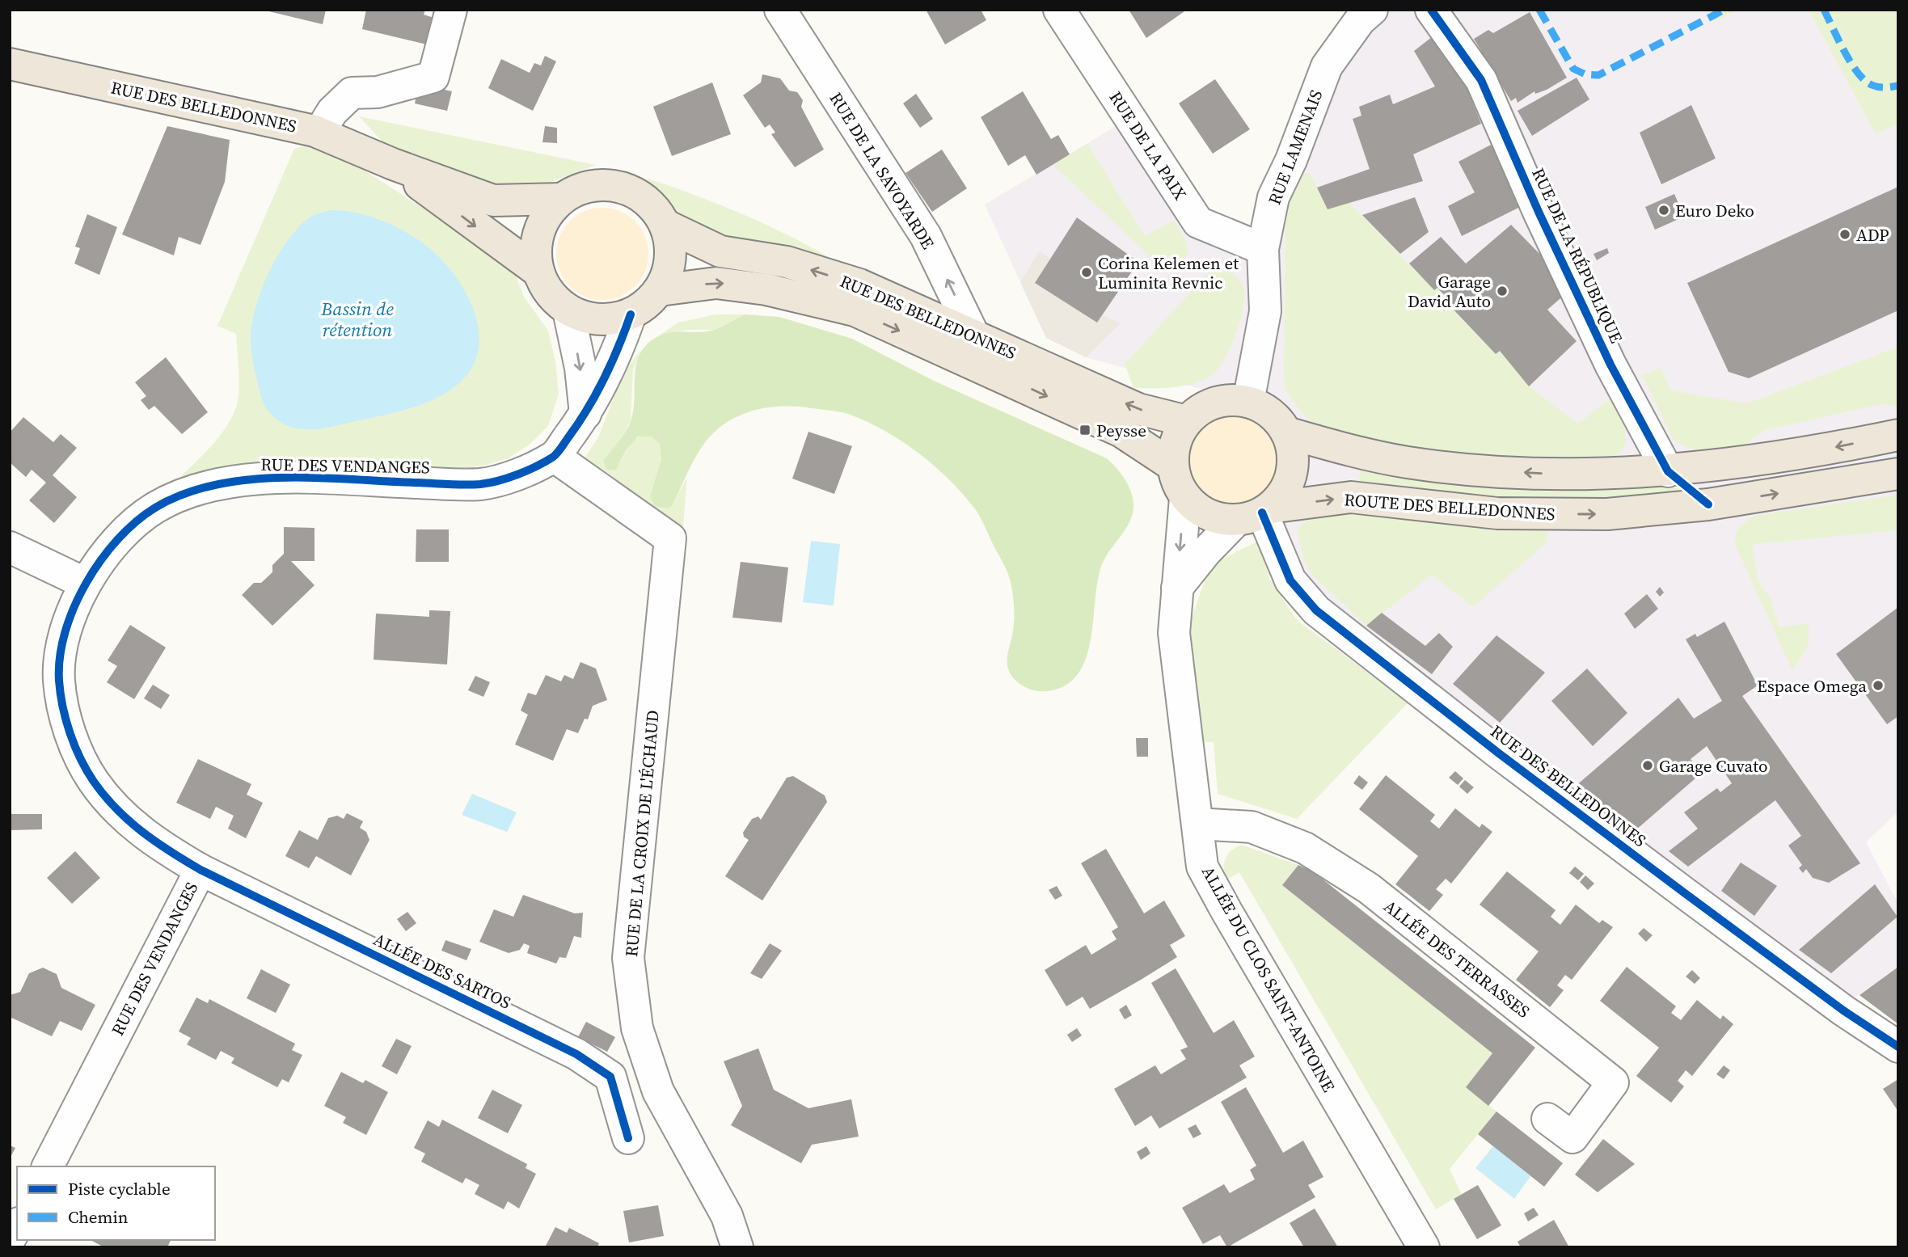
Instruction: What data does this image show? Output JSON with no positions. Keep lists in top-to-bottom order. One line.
{"streets":{"main road":["RUE DES BELLEDONNES","ROUTE DES BELLEDONNES"],"street":["RUE DE LA PAIX","RUE LAMENAIS","RUE DE LA SAVOYARDE","RUE DE LA RÉPUBLIQUE","RUE DES VENDANGES","RUE DE LA CROIX DE L'ÉCHAUD","ALLÉE DES TERRASSES","ALLÉE DES SARTOS","ALLÉE DU CLOS SAINT-ANTOINE"]},"crossings":[["RUE DES BELLEDONNES","RUE LAMENAIS"],["RUE DES BELLEDONNES","RUE DE LA SAVOYARDE"],["RUE DES BELLEDONNES","RUE DES VENDANGES"],["RUE DES BELLEDONNES","ROUTE DES BELLEDONNES"],["RUE DES BELLEDONNES","ALLÉE DU CLOS SAINT-ANTOINE"],["RUE DE LA PAIX","RUE LAMENAIS"],["RUE LAMENAIS","ROUTE DES BELLEDONNES"],["RUE LAMENAIS","ALLÉE DU CLOS SAINT-ANTOINE"],["RUE DES VENDANGES","RUE DE LA CROIX DE L'ÉCHAUD"],["RUE DES VENDANGES","ALLÉE DES SARTOS"],["ROUTE DES BELLEDONNES","ALLÉE DU CLOS SAINT-ANTOINE"],["ALLÉE DES TERRASSES","ALLÉE DU CLOS SAINT-ANTOINE"]],"one_way":["RUE DE LA SAVOYARDE"],"water":["Bassin de rétention"],"places":{"other":["Euro Deko","ADP","Corina Kelemen et Luminita Revnic","Garage David Auto","Espace Omega","Garage Cuvato"],"transit":["Peysse"]},"legend":["Piste cyclable","Chemin"]}
